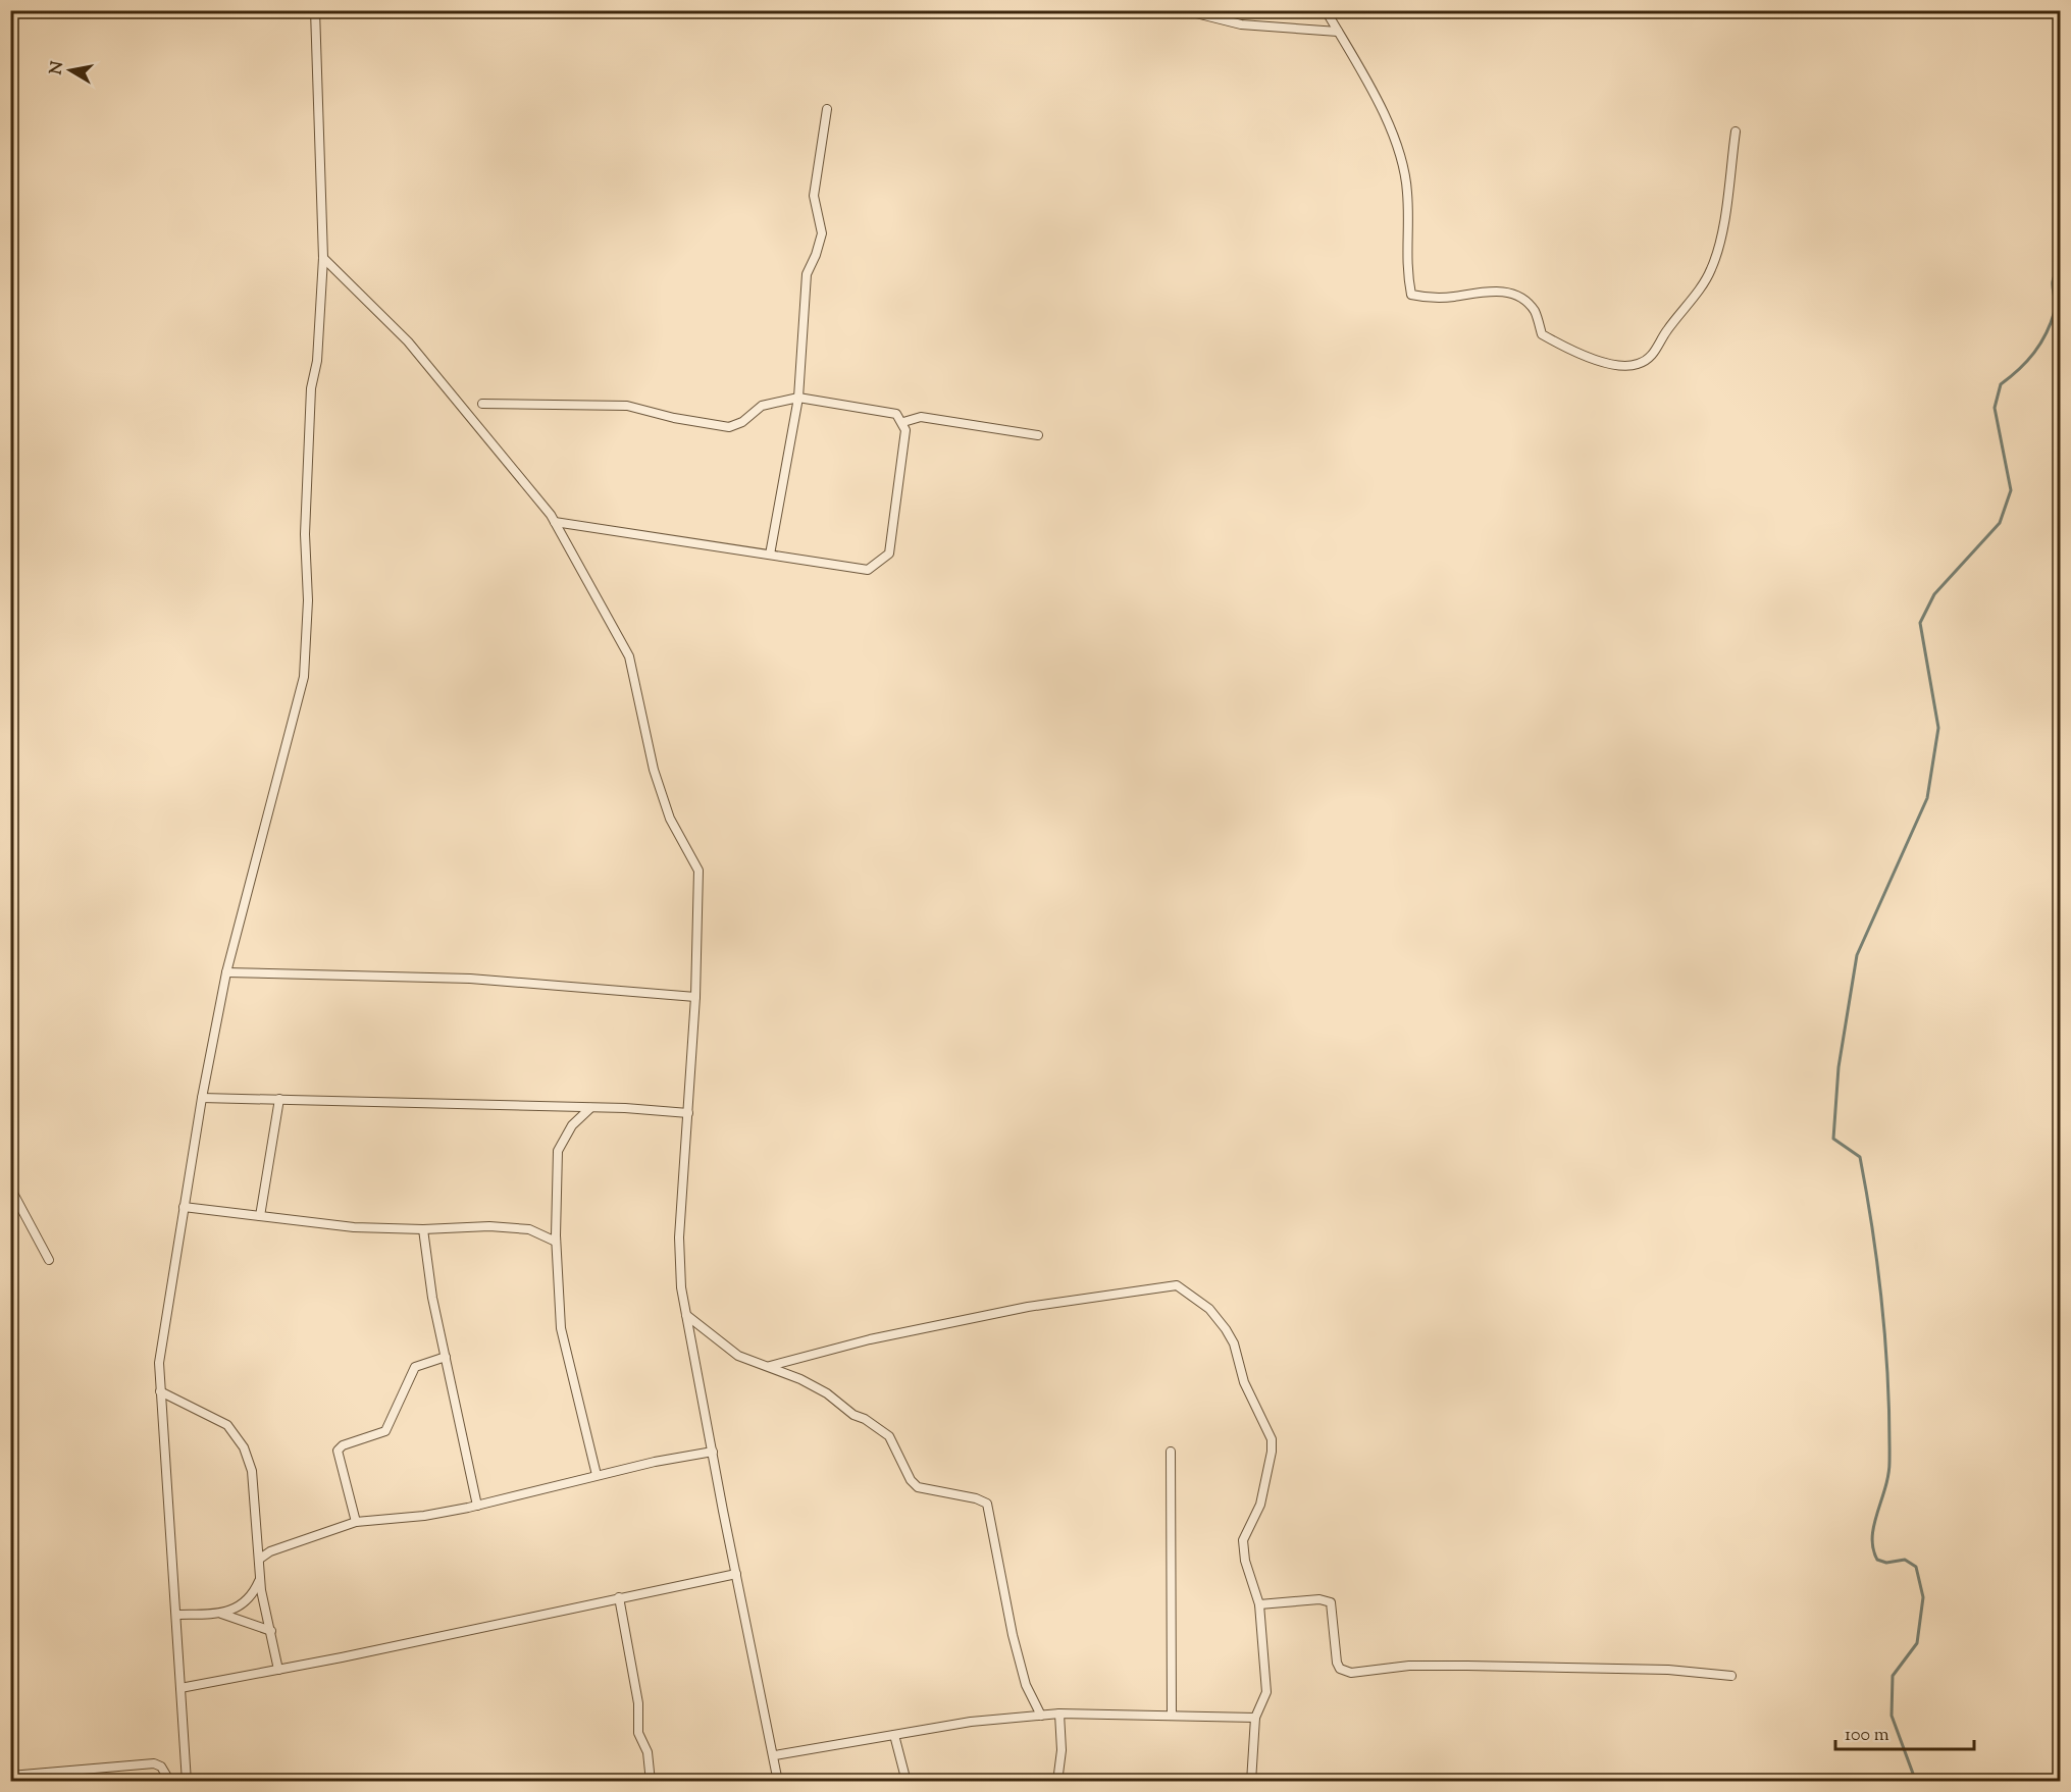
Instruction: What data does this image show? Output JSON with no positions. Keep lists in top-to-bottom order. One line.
{"scale_bar":"100 m","north":"left"}
